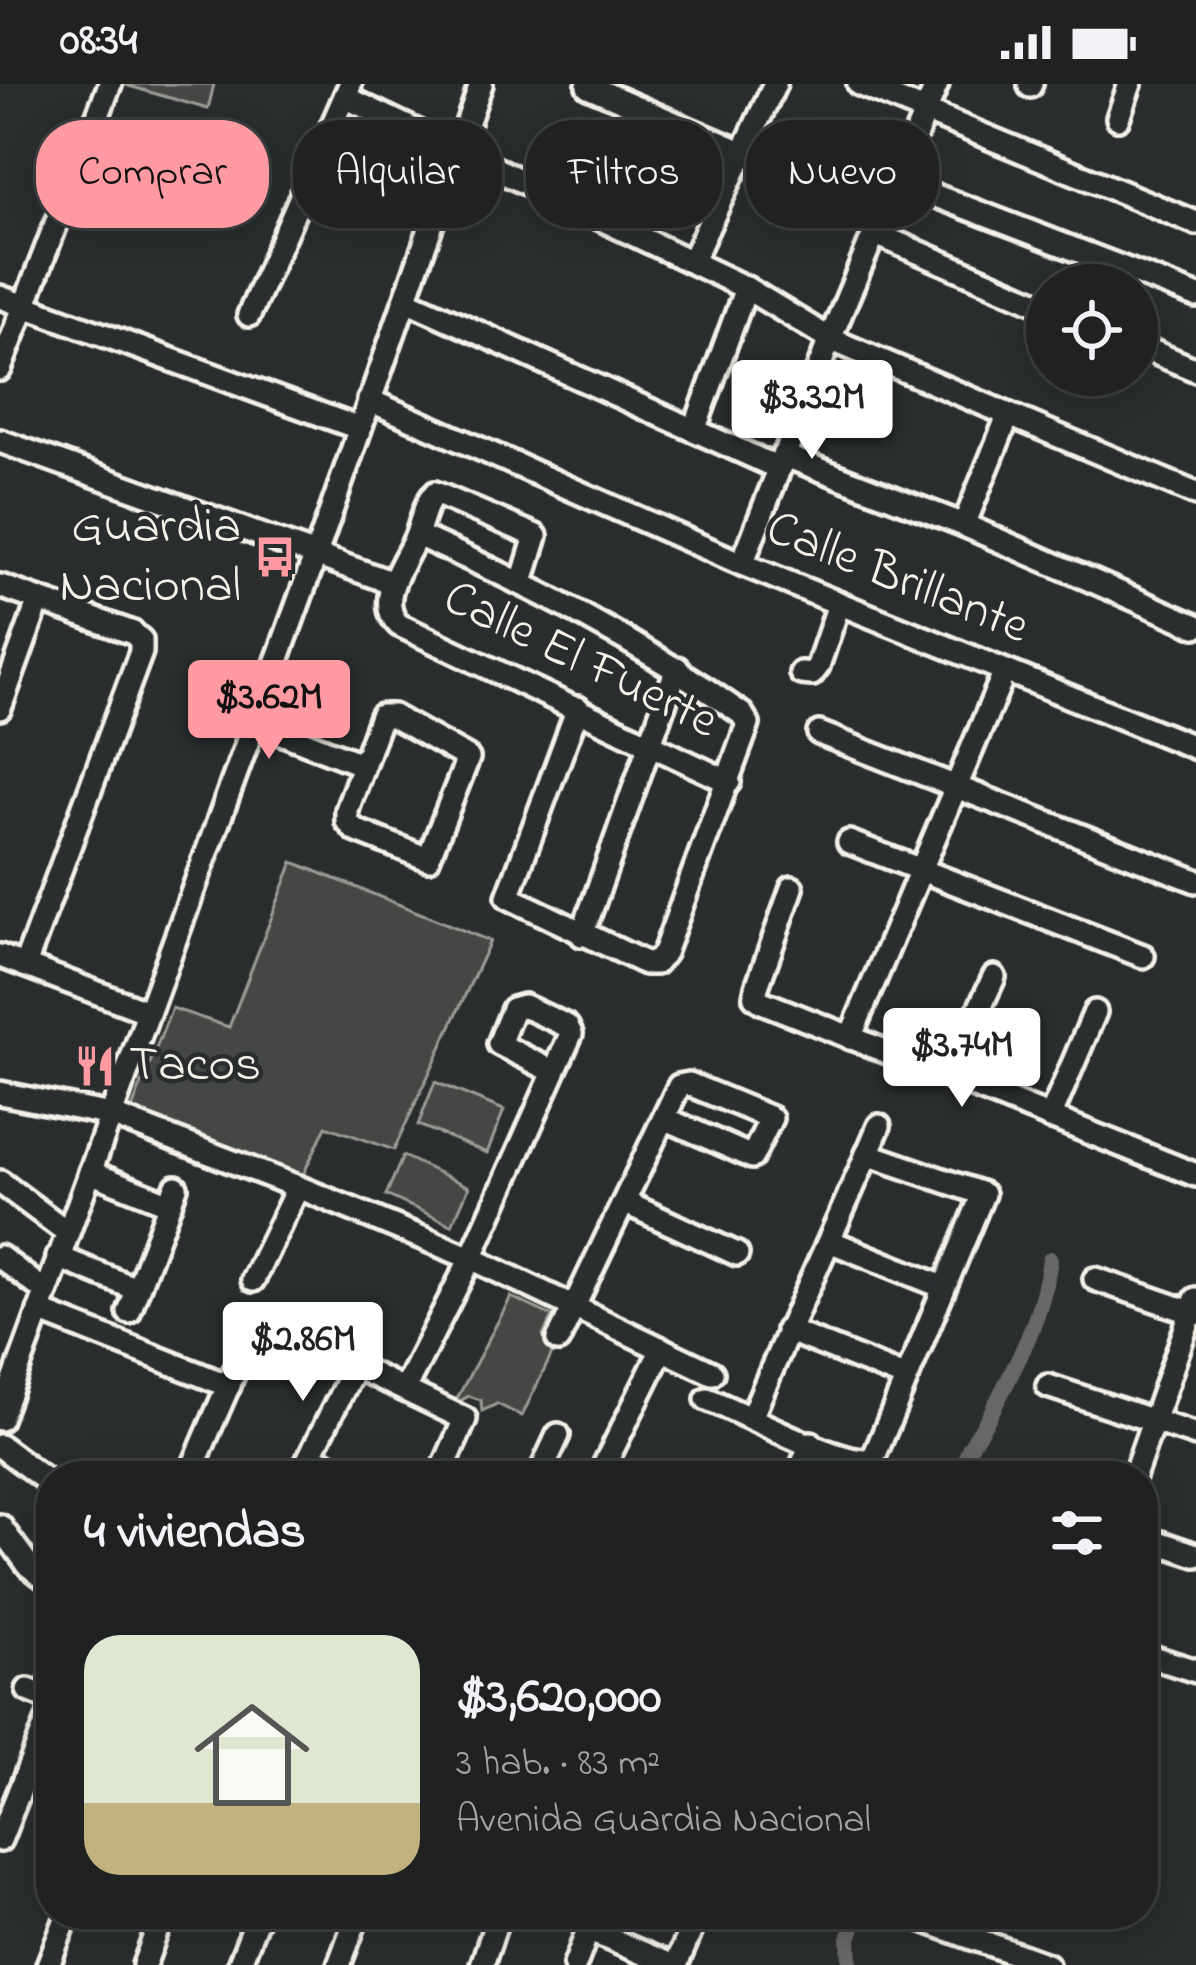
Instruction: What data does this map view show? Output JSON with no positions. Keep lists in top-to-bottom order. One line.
{"streets":{"street":["Calle Brillante","Calle El Fuerte"]},"places":{"bus stop":["Guardia Nacional"],"restaurant":["Tacos"]},"page":{"status":"08:34","chip":["Comprar","Alquilar","Filtros","Nuevo"],"price":["$3.32M","$3.62M","$3.74M","$2.86M"],"heading":"4 viviendas","list":[{"name":"$3,620,000","note":"3 hab. · 83 m² · Avenida Guardia Nacional"}]}}
